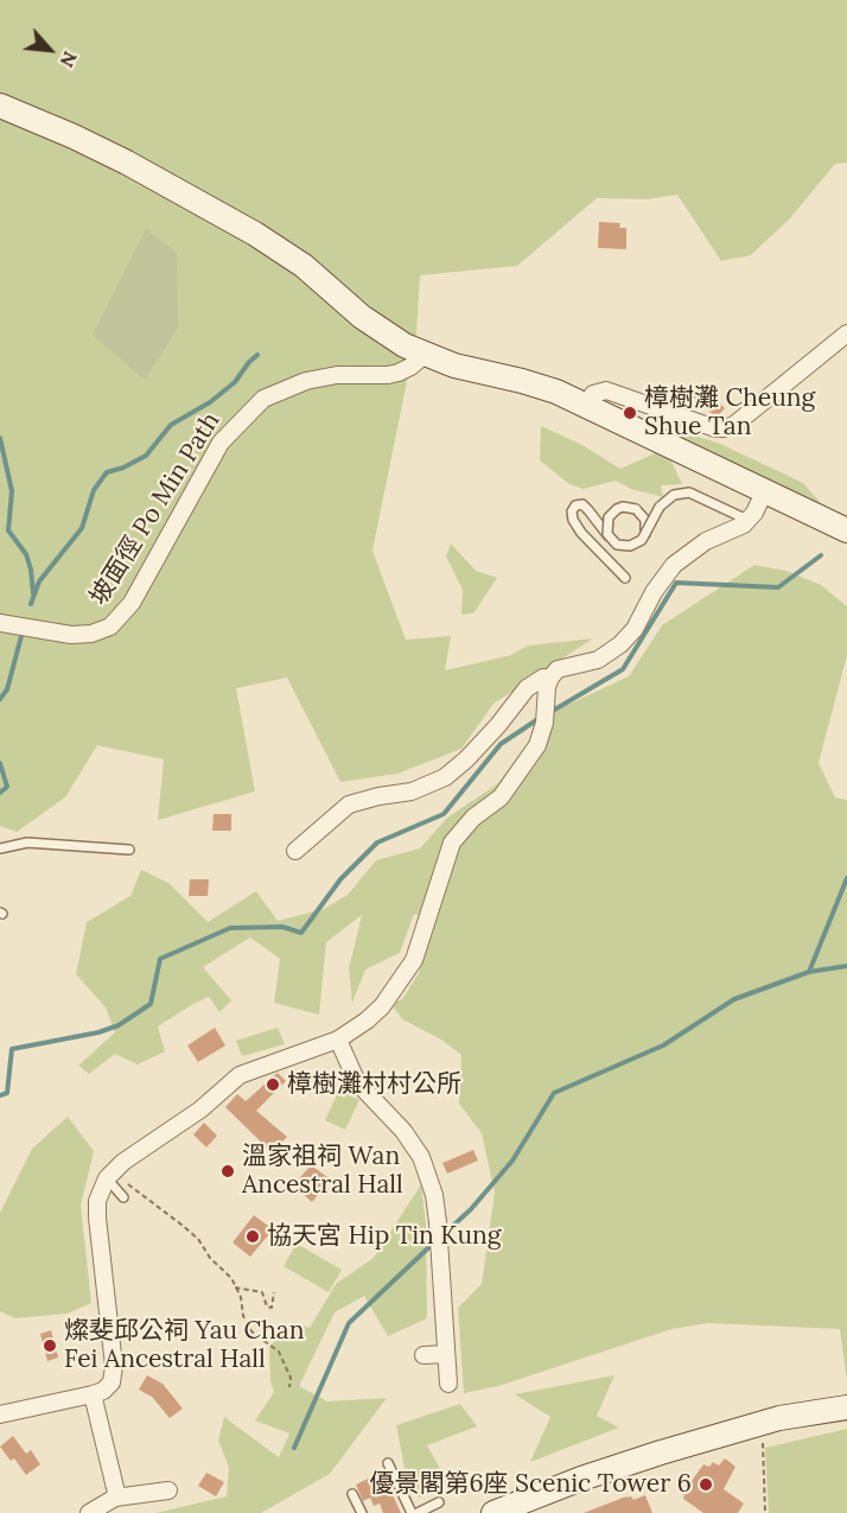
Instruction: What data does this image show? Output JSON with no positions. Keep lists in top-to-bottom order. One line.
{"streets":{"street":["坡面徑 Po Min Path"]},"places":["樟樹灘 Cheung Shue Tan","樟樹灘村村公所","溫家祖祠 Wan Ancestral Hall","協天宮 Hip Tin Kung","燦斐邱公祠 Yau Chan Fei Ancestral Hall","優景閣第6座 Scenic Tower 6"],"north":"bottom right"}
